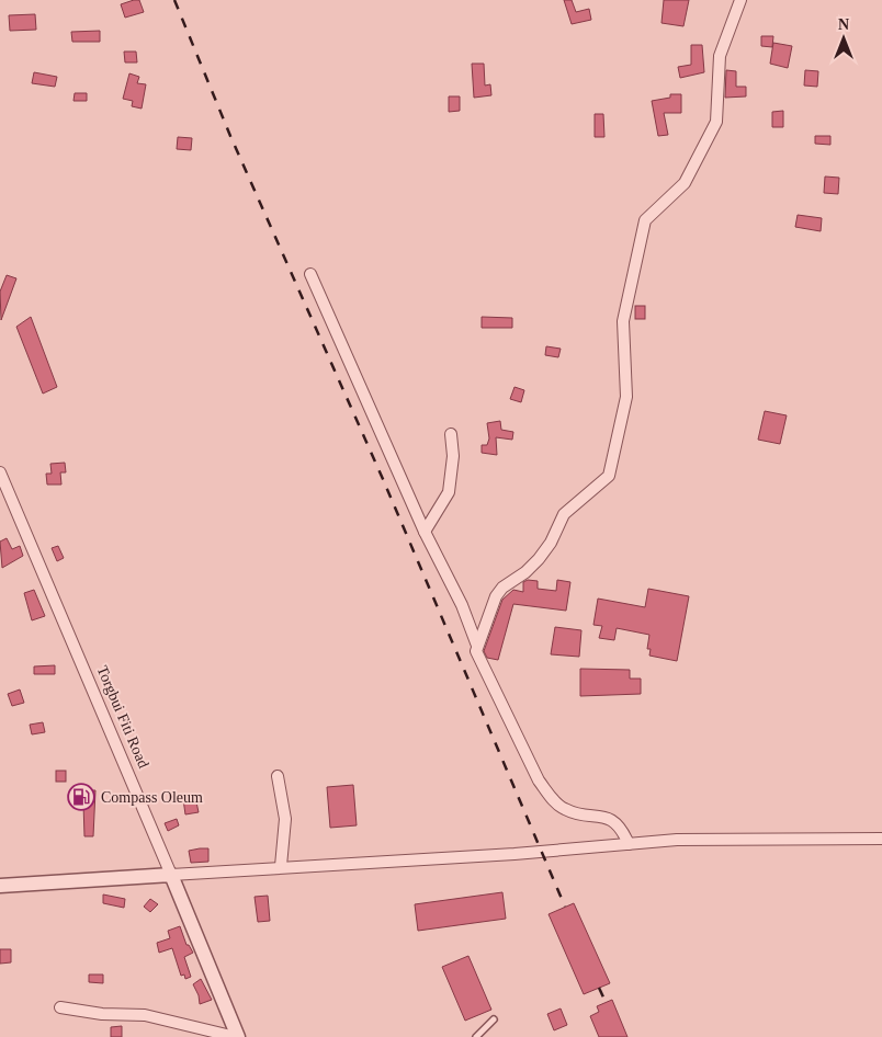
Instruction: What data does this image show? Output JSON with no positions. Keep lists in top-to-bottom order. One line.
{"streets":{"street":["Torgbui Fiti Road"]},"places":{"fuel station":["Compass Oleum"]},"north":"top"}
